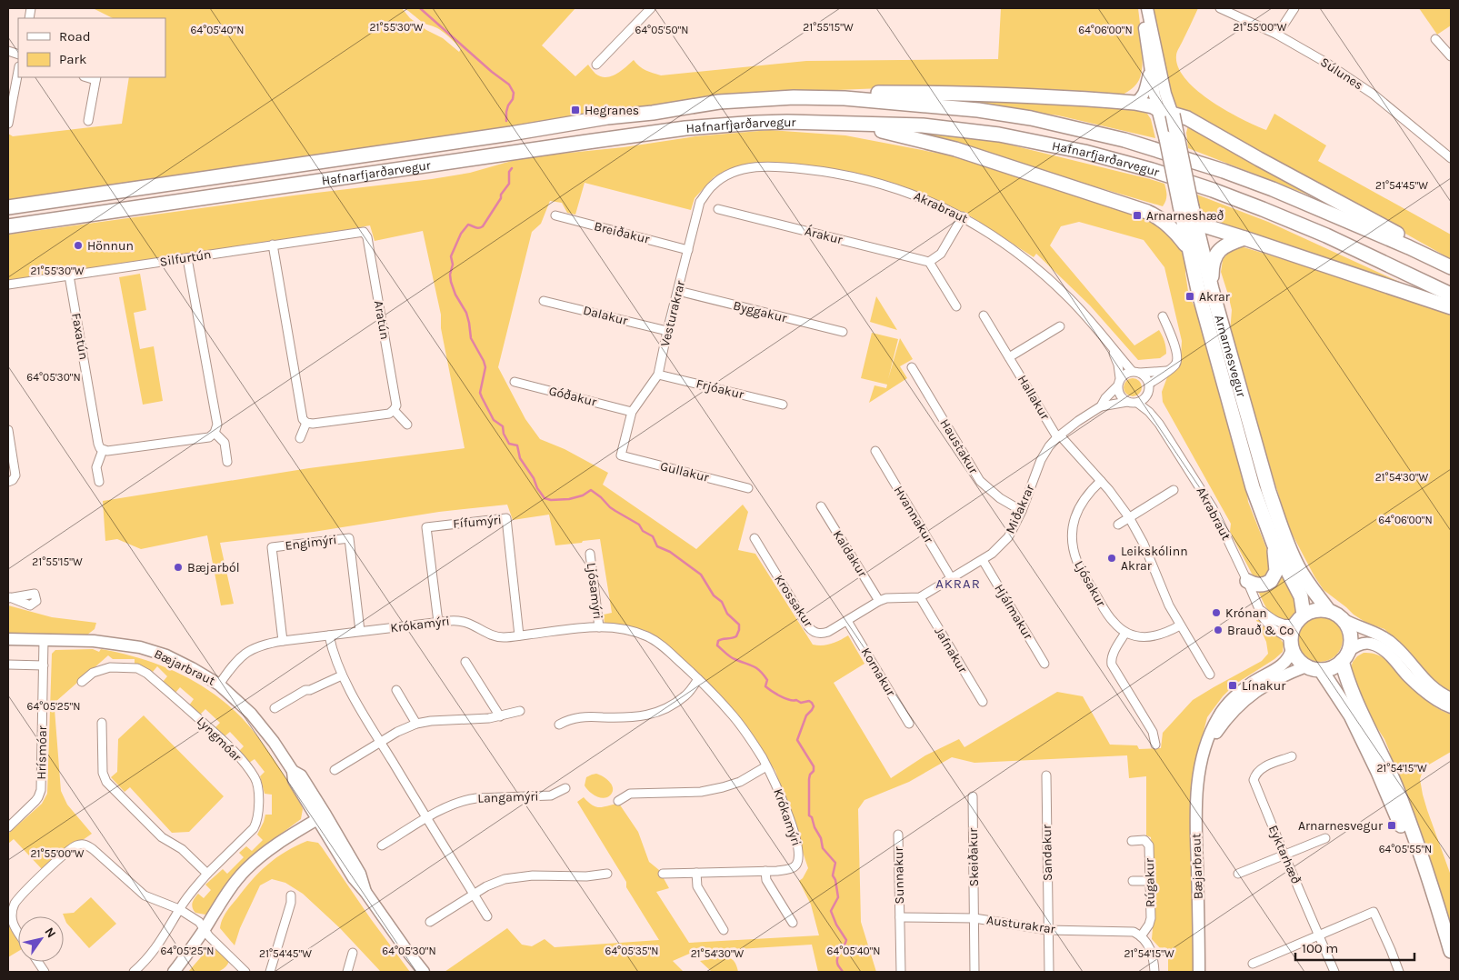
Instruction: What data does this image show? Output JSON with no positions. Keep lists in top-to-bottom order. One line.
{"streets":{"main road":["Hafnarfjarðarvegur","Arnarnesvegur"],"street":["Súlunes","Akrabraut","Breiðakur","Árakur","Silfurtún","Byggakur","Vesturakrar","Dalakur","Aratún","Faxatún","Frjóakur","Góðakur","Hallakur","Haustakur","Gullakur","Miðakrar","Hvannakur","Fífumýri","Engimýri","Kaldakur","Ljósakur","Ljósamýri","Krossakur","Hjálmakur","Krókamýri","Jafnakur","Bæjarbraut","Kornakur","Lyngmóar","Hrísmóar","Langamýri","Sandakur","Eyktarhæð","Skeiðakur","Sunnakur","Rúgakur","Austurakrar"]},"crossings":[["Akrabraut","Vesturakrar"],["Akrabraut","Arnarnesvegur"],["Akrabraut","Miðakrar"],["Akrabraut","Bæjarbraut"],["Breiðakur","Vesturakrar"],["Silfurtún","Aratún"],["Silfurtún","Faxatún"],["Byggakur","Vesturakrar"],["Vesturakrar","Dalakur"],["Vesturakrar","Frjóakur"],["Vesturakrar","Góðakur"],["Vesturakrar","Gullakur"],["Arnarnesvegur","Bæjarbraut"],["Hallakur","Miðakrar"],["Haustakur","Miðakrar"],["Miðakrar","Hvannakur"],["Miðakrar","Kaldakur"],["Miðakrar","Krossakur"],["Miðakrar","Hjálmakur"],["Miðakrar","Jafnakur"],["Miðakrar","Kornakur"],["Fífumýri","Krókamýri"],["Engimýri","Krókamýri"],["Ljósamýri","Krókamýri"],["Krossakur","Kornakur"],["Krókamýri","Bæjarbraut"],["Bæjarbraut","Hrísmóar"],["Sandakur","Austurakrar"],["Skeiðakur","Austurakrar"],["Sunnakur","Austurakrar"],["Rúgakur","Austurakrar"]],"districts":["AKRAR"],"places":{"transit":["Hegranes","Arnarneshæð","Akrar","Línakur","Arnarnesvegur"],"other":["Hönnun","Leikskólinn Akrar","Bæjarból","Krónan","Brauð & Co"]},"legend":["Road","Park"],"scale_bar":"100 m","north":"top right","coordinates":["21°55'30\"W","21°55'15\"W","21°55'00\"W","64°05'50\"N","64°05'40\"N","64°06'00\"N","21°54'45\"W","64°05'30\"N","21°54'30\"W","64°05'25\"N","21°54'15\"W","64°05'55\"N","64°05'35\"N"]}
